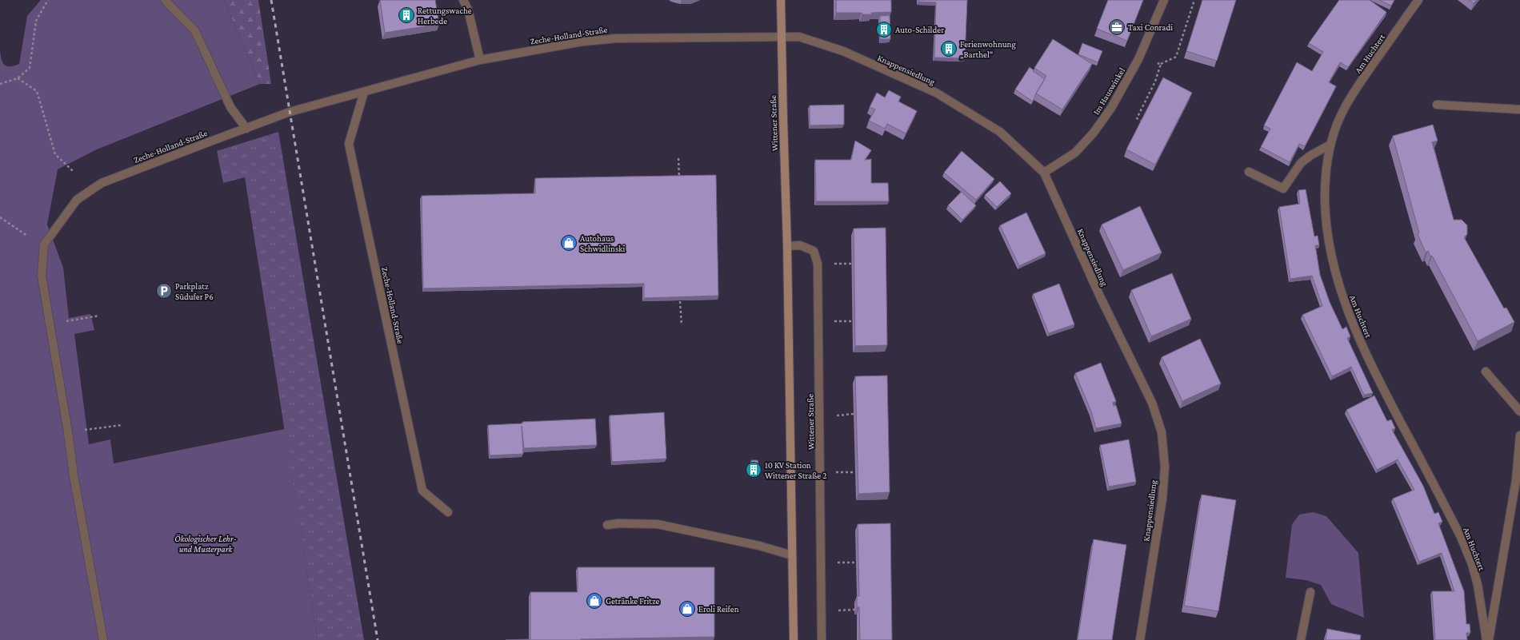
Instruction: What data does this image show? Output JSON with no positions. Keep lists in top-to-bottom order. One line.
{"streets":{"main road":["Wittener Straße"],"street":["Zeche-Holland-Straße","Am Huchtert","Knappensiedlung","Im Hauswinkel"]},"crossings":[["Zeche-Holland-Straße","Knappensiedlung"],["Zeche-Holland-Straße","Wittener Straße"],["Knappensiedlung","Im Hauswinkel"],["Knappensiedlung","Wittener Straße"]],"parks":["Ökologischer Lehr- und Musterpark"],"places":{"building":["Rettungswache Herbede","Auto-Schilder","Ferienwohnung „Barthel“","10 KV Station Wittener Straße 2"],"office":["Taxi Conradi"],"shop":["Autohaus Schwidlinski","Getränke Fritze","Eroli Reifen"],"parking":["Parkplatz Südufer P6"]}}
